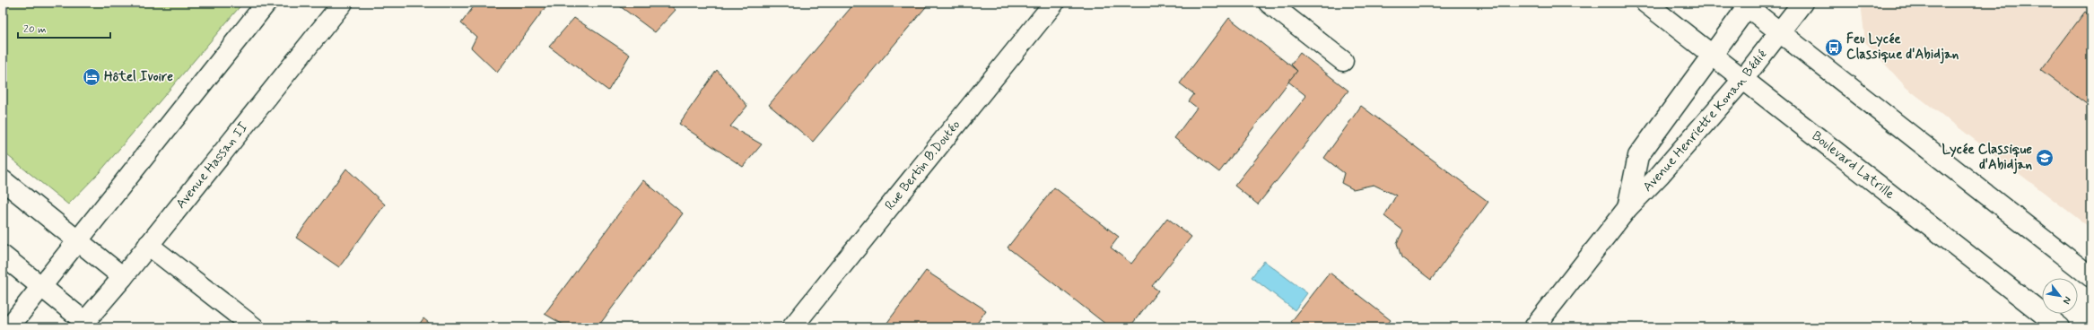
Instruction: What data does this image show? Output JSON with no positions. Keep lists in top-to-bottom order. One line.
{"streets":{"street":["Avenue Henriette Konan Bédié","Rue Bertin B.Doutéo","Boulevard Latrille","Avenue Hassan II"]},"crossings":[["Avenue Henriette Konan Bédié","Boulevard Latrille"]],"places":{"bus stop":["Feu Lycée Classique d'Abidjan"],"hotel":["Hôtel Ivoire"],"school or university":["Lycée Classique d'Abidjan"]},"scale_bar":"20 m","north":"bottom right"}
